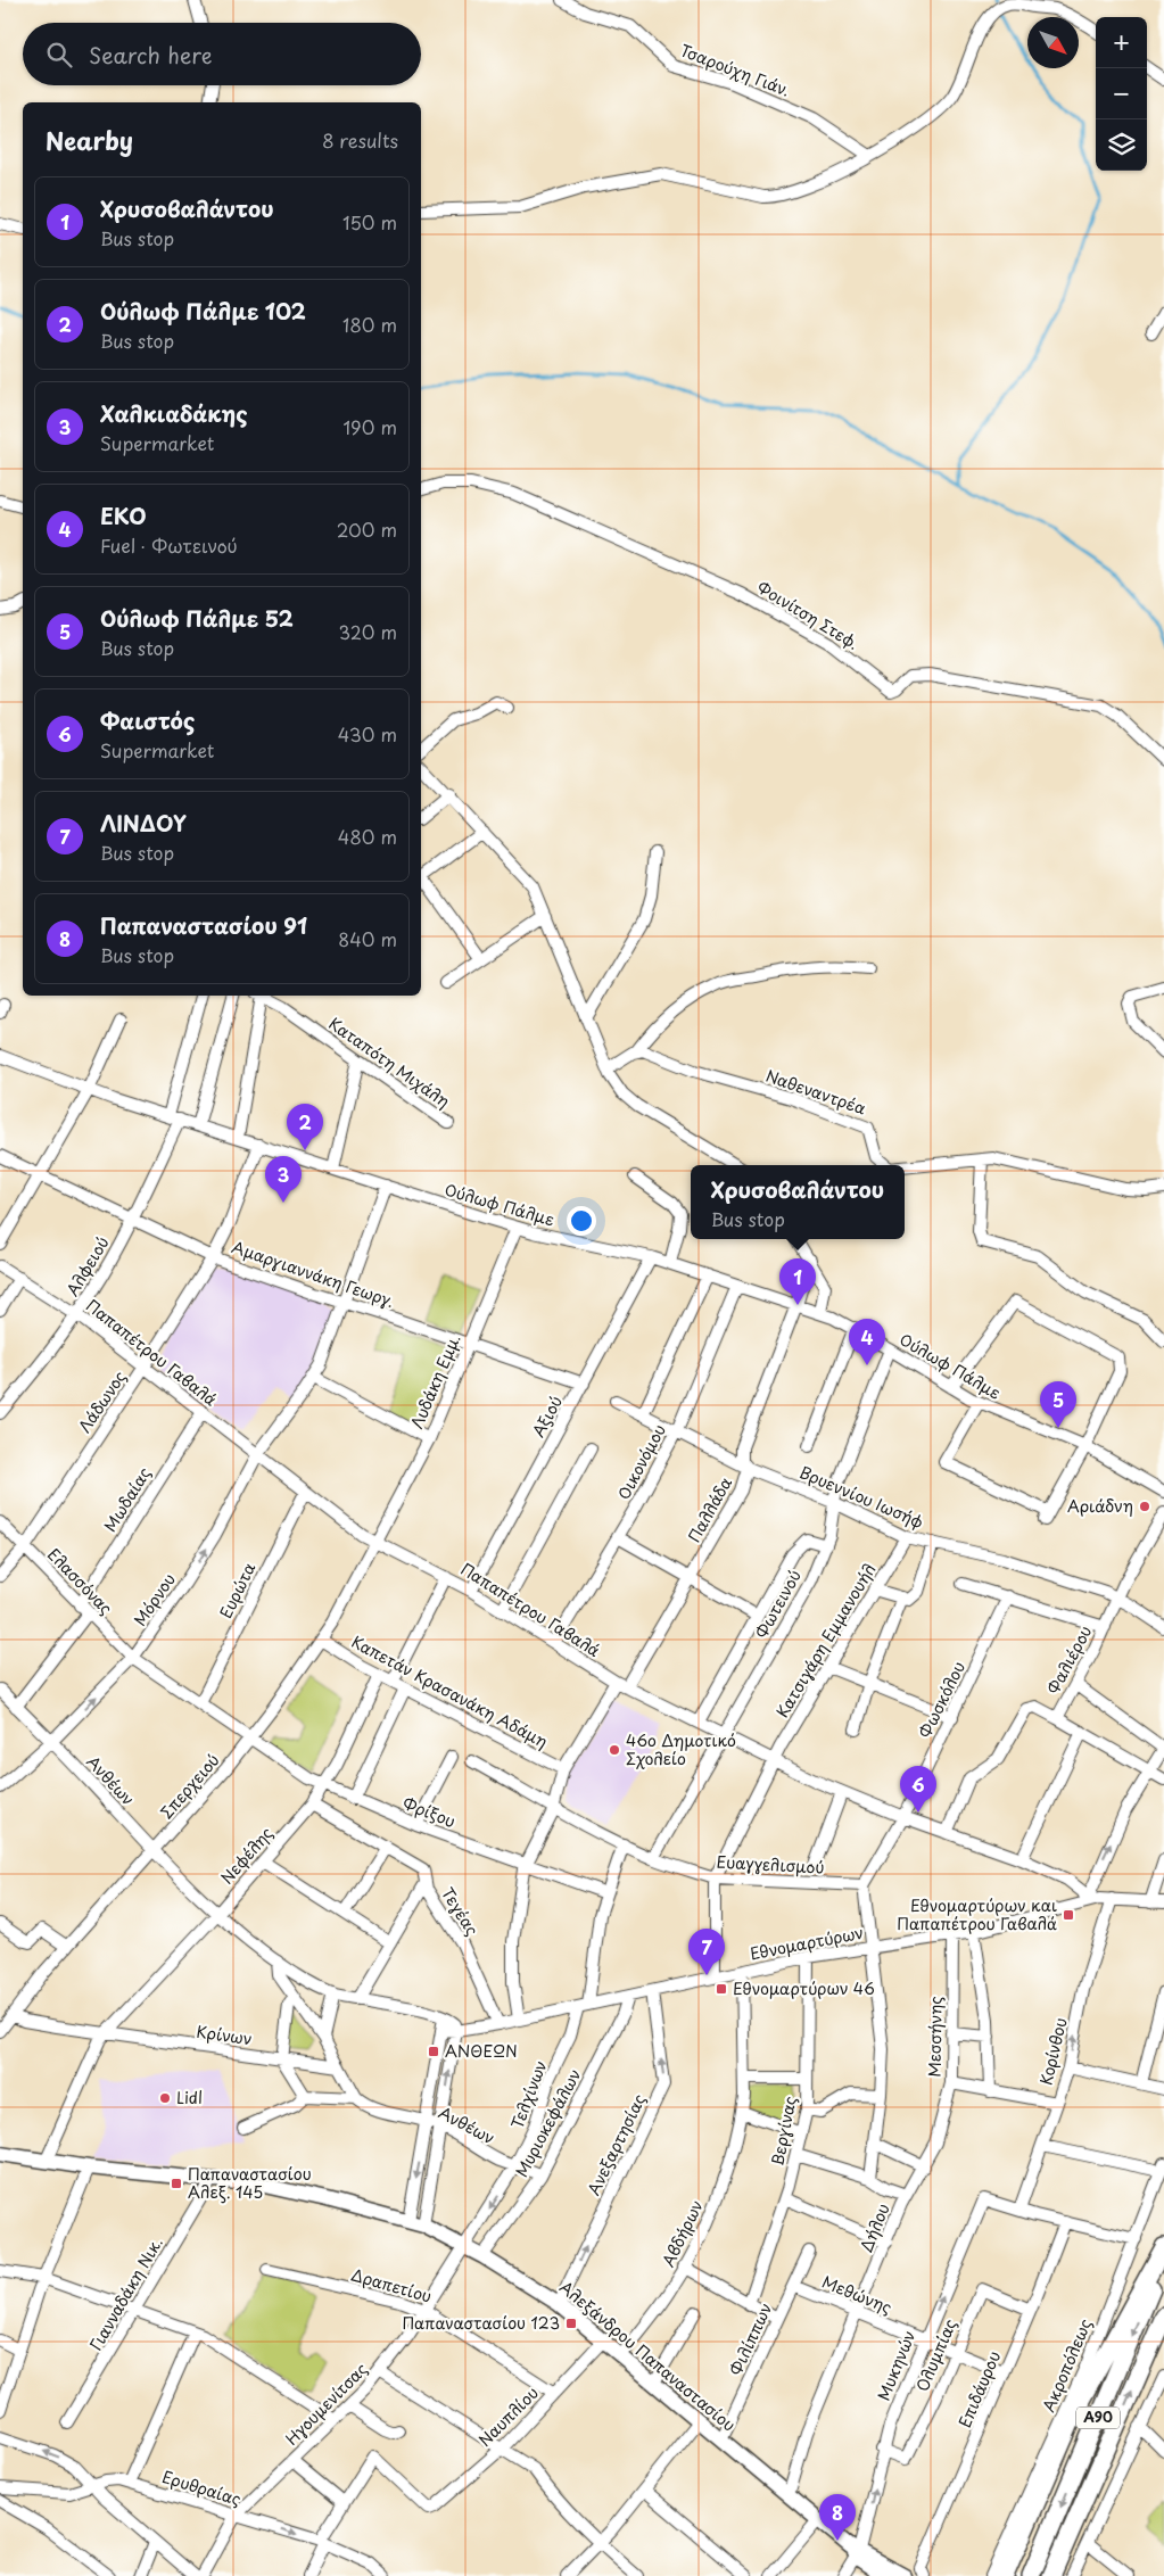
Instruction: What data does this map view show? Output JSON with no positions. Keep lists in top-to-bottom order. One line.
{"streets":{"highway":["Α90"],"main road":["Αλεξάνδρου Παπαναστασίου"],"street":["Τσαρούχη Γιάν.","Φοινίτση Στεφ.","Καταπότη Μιχάλη","Ναθεναντρέα","Ούλωφ Πάλμε","Αλφειού","Αμαργιαννάκη Γεωργ.","Παπαπέτρου Γαβαλά","Λυδάκη Εμμ.","Λάδωνος","Αξιού","Οικονόμου","Βρυεννίου Ιωσήφ","Μωδαίας","Παλλάδα","Ελασσόνας","Ευρώτα","Μόρνου","Φωτεινού","Κατσιγάρη Εμμανουήλ","Φαλιέρου","Καπετάν Κρασανάκη Αδάμη","Φωσκόλου","Ανθέων","Σπερχειού","Φρίξου","Νεφέλης","Ευαγγελισμού","Τεγέας","Εθνομαρτύρων","Κρίνων","Μεσσήνης","Κορίνθου","Τελχίνων","Μυριοκεφάλων","Βεργίνας","Ανεξαρτησίας","Δήλου","Αβδήρων","Δραπετίου","Γιανναδάκη Νικ.","Μεθώνης","Φιλίππων","Ολυμπίας","Μυκηνών","Ακροπόλεως","Επιδάυρου","Ηγουμενίτσας","Ναυπλίου","Ερυθραίας"]},"crossings":[["Ούλωφ Πάλμε","Αλφειού"],["Ούλωφ Πάλμε","Λυδάκη Εμμ."],["Ούλωφ Πάλμε","Λάδωνος"],["Ούλωφ Πάλμε","Αξιού"],["Ούλωφ Πάλμε","Οικονόμου"],["Ούλωφ Πάλμε","Παλλάδα"],["Ούλωφ Πάλμε","Μόρνου"],["Ούλωφ Πάλμε","Φωτεινού"],["Αλφειού","Αμαργιαννάκη Γεωργ."],["Αλφειού","Παπαπέτρου Γαβαλά"],["Αμαργιαννάκη Γεωργ.","Λυδάκη Εμμ."],["Αμαργιαννάκη Γεωργ.","Λάδωνος"],["Αμαργιαννάκη Γεωργ.","Αξιού"],["Αμαργιαννάκη Γεωργ.","Μόρνου"],["Παπαπέτρου Γαβαλά","Λυδάκη Εμμ."],["Παπαπέτρου Γαβαλά","Λάδωνος"],["Παπαπέτρου Γαβαλά","Αξιού"],["Παπαπέτρου Γαβαλά","Οικονόμου"],["Παπαπέτρου Γαβαλά","Μωδαίας"],["Παπαπέτρου Γαβαλά","Παλλάδα"],["Παπαπέτρου Γαβαλά","Ευρώτα"],["Παπαπέτρου Γαβαλά","Μόρνου"],["Παπαπέτρου Γαβαλά","Φωτεινού"],["Παπαπέτρου Γαβαλά","Κατσιγάρη Εμμανουήλ"],["Παπαπέτρου Γαβαλά","Φαλιέρου"],["Παπαπέτρου Γαβαλά","Φωσκόλου"],["Παπαπέτρου Γαβαλά","Σπερχειού"],["Παπαπέτρου Γαβαλά","Εθνομαρτύρων"],["Λυδάκη Εμμ.","Σπερχειού"],["Λάδωνος","Ελασσόνας"],["Οικονόμου","Βρυεννίου Ιωσήφ"],["Βρυεννίου Ιωσήφ","Παλλάδα"],["Βρυεννίου Ιωσήφ","Φωτεινού"],["Βρυεννίου Ιωσήφ","Κατσιγάρη Εμμανουήλ"],["Βρυεννίου Ιωσήφ","Φαλιέρου"],["Μωδαίας","Ελασσόνας"],["Μωδαίας","Ανθέων"],["Ελασσόνας","Ευρώτα"],["Ελασσόνας","Μόρνου"],["Ελασσόνας","Σπερχειού"],["Ελασσόνας","Φρίξου"],["Μόρνου","Ανθέων"],["Φωτεινού","Ευαγγελισμού"],["Κατσιγάρη Εμμανουήλ","Ευαγγελισμού"],["Καπετάν Κρασανάκη Αδάμη","Σπερχειού"],["Καπετάν Κρασανάκη Αδάμη","Νεφέλης"],["Φωσκόλου","Ευαγγελισμού"],["Ανθέων","Σπερχειού"],["Ανθέων","Νεφέλης"],["Ανθέων","Εθνομαρτύρων"],["Ανθέων","Τελχίνων"],["Ανθέων","Μυριοκεφάλων"],["Σπερχειού","Φρίξου"],["Φρίξου","Νεφέλης"],["Φρίξου","Τελχίνων"],["Νεφέλης","Τεγέας"],["Νεφέλης","Κρίνων"],["Νεφέλης","Αλεξάνδρου Παπαναστασίου"],["Ευαγγελισμού","Τελχίνων"],["Τεγέας","Εθνομαρτύρων"],["Εθνομαρτύρων","Μεσσήνης"],["Εθνομαρτύρων","Κορίνθου"],["Εθνομαρτύρων","Τελχίνων"],["Εθνομαρτύρων","Μυριοκεφάλων"],["Εθνομαρτύρων","Βεργίνας"],["Εθνομαρτύρων","Ανεξαρτησίας"],["Μεσσήνης","Δήλου"],["Κορίνθου","Μυκηνών"],["Τελχίνων","Αλεξάνδρου Παπαναστασίου"],["Τελχίνων","Ηγουμενίτσας"],["Μυριοκεφάλων","Αλεξάνδρου Παπαναστασίου"],["Βεργίνας","Δήλου"],["Ανεξαρτησίας","Αλεξάνδρου Παπαναστασίου"],["Δήλου","Μεθώνης"],["Δήλου","Αλεξάνδρου Παπαναστασίου"],["Αβδήρων","Αλεξάνδρου Παπαναστασίου"],["Δραπετίου","Ηγουμενίτσας"],["Δραπετίου","Ναυπλίου"],["Γιανναδάκη Νικ.","Αλεξάνδρου Παπαναστασίου"],["Μεθώνης","Φιλίππων"],["Μεθώνης","Ολυμπίας"],["Μεθώνης","Μυκηνών"],["Μεθώνης","Επιδάυρου"],["Φιλίππων","Αλεξάνδρου Παπαναστασίου"],["Ολυμπίας","Μυκηνών"],["Ολυμπίας","Επιδάυρου"],["Αλεξάνδρου Παπαναστασίου","Μυκηνών"],["Αλεξάνδρου Παπαναστασίου","Ηγουμενίτσας"],["Αλεξάνδρου Παπαναστασίου","Ναυπλίου"],["Ηγουμενίτσας","Ερυθραίας"]],"one_way":["Μόρνου","Ανεξαρτησίας","Μυκηνών"],"places":{"other":["Αριάδνη","46ο Δημοτικό Σχολείο","Lidl"],"transit":["Εθνομαρτύρων και Παπαπέτρου Γαβαλά","Εθνομαρτύρων 46","ΑΝΘΕΩΝ","Παπαναστασίου Αλεξ. 145","Παπαναστασίου 123"]},"north":"bottom right","page":{"map_buttons":["+","−"],"search":"Search here","heading":["Nearby","8 results"],"list":[{"mark":"1","name":"Χρυσοβαλάντου","note":"Bus stop","value":"150 m"},{"mark":"2","name":"Ούλωφ Πάλμε 102","note":"Bus stop","value":"180 m"},{"mark":"3","name":"Χαλκιαδάκης","note":"Supermarket","value":"190 m"},{"mark":"4","name":"EKO","note":"Fuel · Φωτεινού","value":"200 m"},{"mark":"5","name":"Ούλωφ Πάλμε 52","note":"Bus stop","value":"320 m"},{"mark":"6","name":"Φαιστός","note":"Supermarket","value":"430 m"},{"mark":"7","name":"ΛΙΝΔΟΥ","note":"Bus stop","value":"480 m"},{"mark":"8","name":"Παπαναστασίου 91","note":"Bus stop","value":"840 m"}],"pins":["2","3","1","4","5","6","7","8"],"popup":["Χρυσοβαλάντου","Bus stop"]}}
